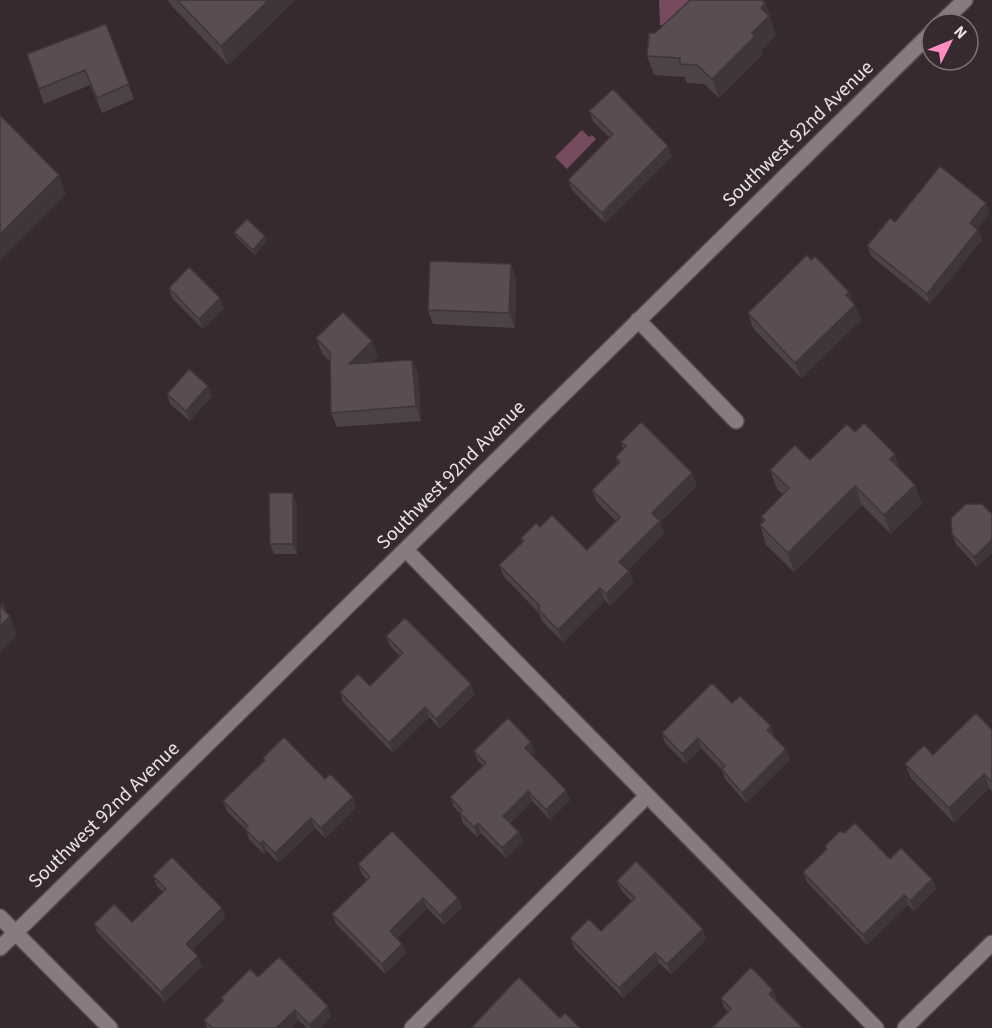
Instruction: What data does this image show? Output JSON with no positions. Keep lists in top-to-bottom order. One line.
{"streets":{"street":["Southwest 92nd Avenue"]},"north":"top right"}
